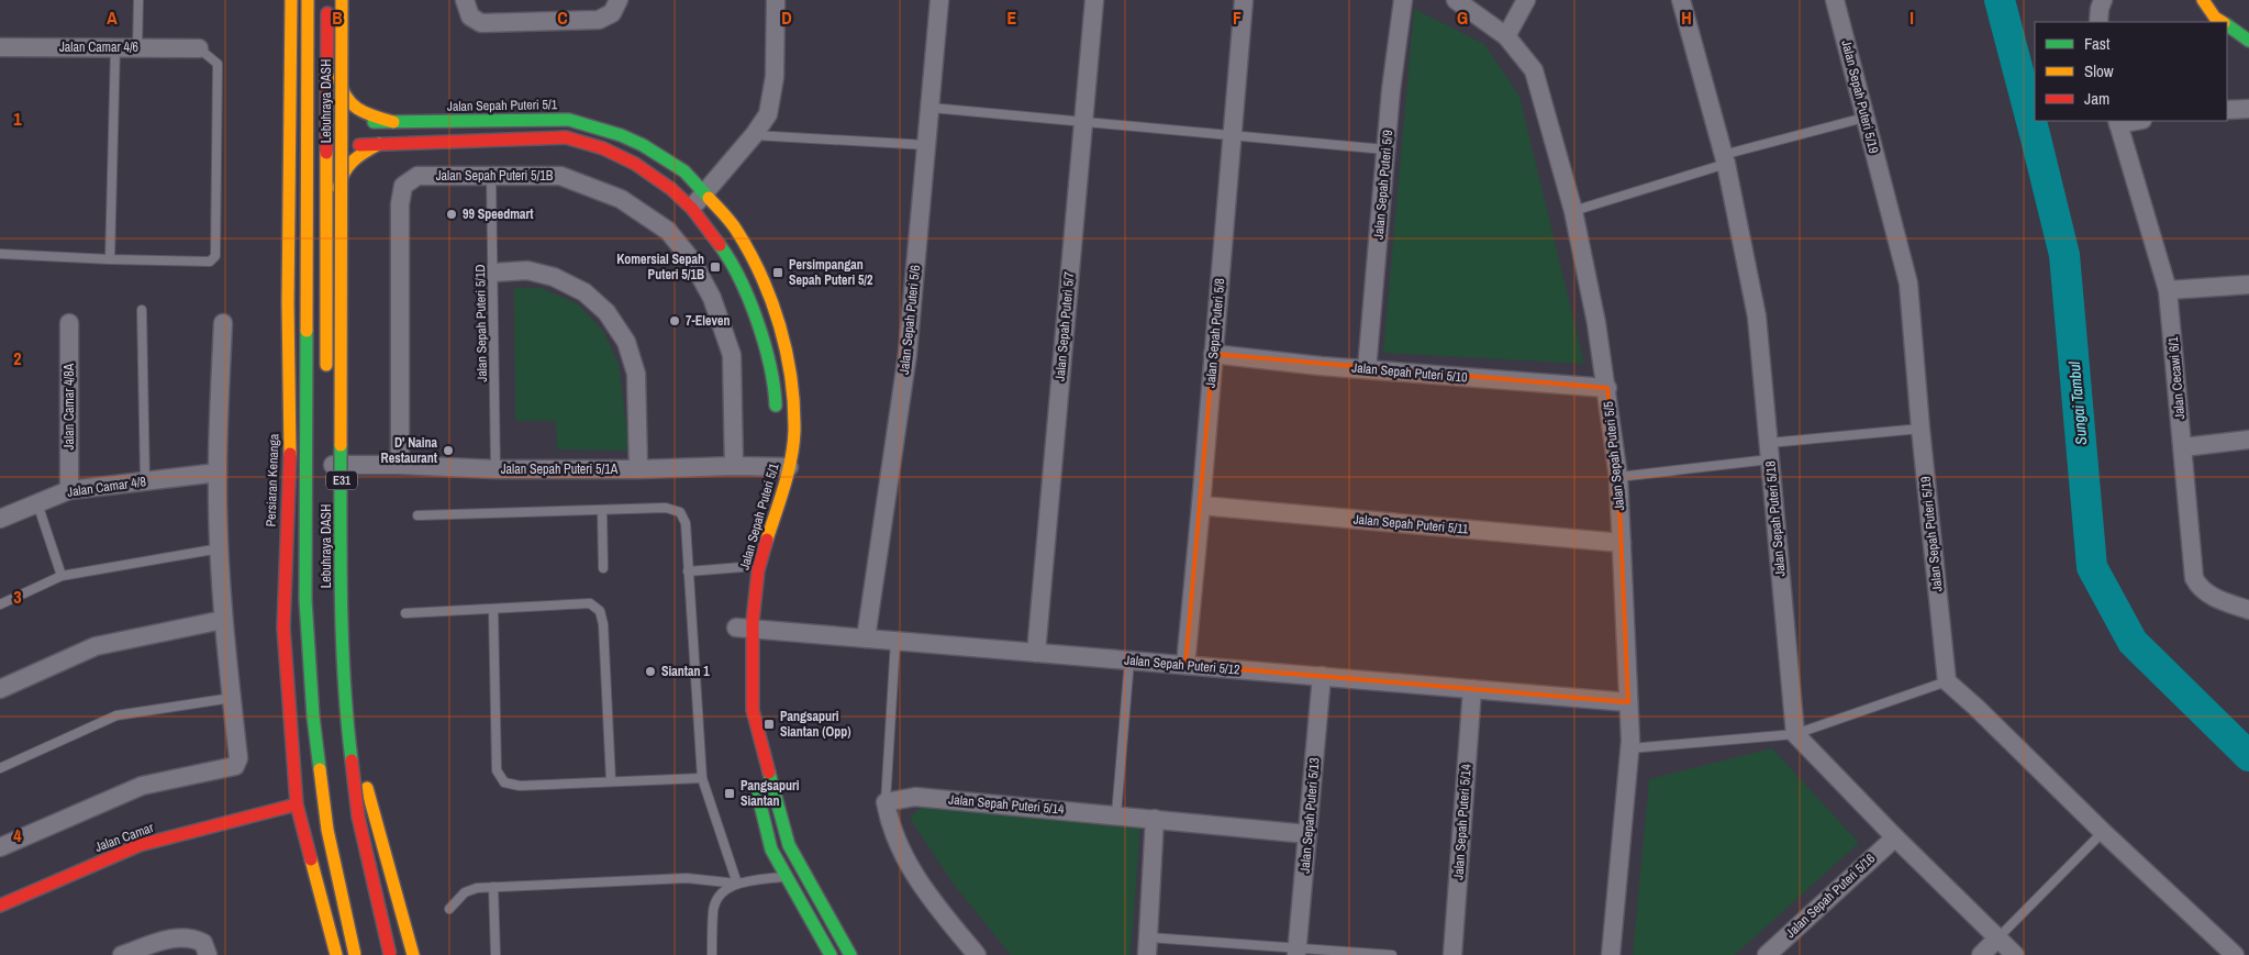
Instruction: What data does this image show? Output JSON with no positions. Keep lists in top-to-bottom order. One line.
{"streets":{"main road":["Lebuhraya DASH","Jalan Sepah Puteri 5/1","Persiaran Kenanga","E31","Jalan Camar"],"street":["Jalan Camar 4/6","Jalan Sepah Puteri 5/19","Jalan Sepah Puteri 5/1B","Jalan Sepah Puteri 5/9","Jalan Sepah Puteri 5/6","Jalan Sepah Puteri 5/7","Jalan Sepah Puteri 5/8","Jalan Sepah Puteri 5/10","Jalan Cecawi 6/1","Jalan Camar 4/8A","Jalan Sepah Puteri 5/5","Jalan Sepah Puteri 5/1A","Jalan Camar 4/8","Jalan Sepah Puteri 5/18","Jalan Sepah Puteri 5/11","Jalan Sepah Puteri 5/12","Jalan Sepah Puteri 5/14","Jalan Sepah Puteri 5/13","Jalan Sepah Puteri 5/16"],"lane":["Jalan Sepah Puteri 5/1D"]},"crossings":[["Jalan Sepah Puteri 5/1","Jalan Sepah Puteri 5/1A"],["Jalan Sepah Puteri 5/1","Jalan Sepah Puteri 5/12"],["Jalan Sepah Puteri 5/1B","Jalan Sepah Puteri 5/1D"],["Jalan Sepah Puteri 5/1B","Jalan Sepah Puteri 5/1A"],["Jalan Sepah Puteri 5/9","Jalan Sepah Puteri 5/10"],["Jalan Sepah Puteri 5/6","Jalan Sepah Puteri 5/12"],["Jalan Sepah Puteri 5/1D","Jalan Sepah Puteri 5/1A"],["Jalan Sepah Puteri 5/7","Jalan Sepah Puteri 5/12"],["Jalan Sepah Puteri 5/8","Jalan Sepah Puteri 5/10"],["Jalan Sepah Puteri 5/8","Jalan Sepah Puteri 5/11"],["Jalan Sepah Puteri 5/8","Jalan Sepah Puteri 5/12"],["Jalan Sepah Puteri 5/10","Jalan Sepah Puteri 5/5"],["Jalan Camar 4/8A","Jalan Camar 4/8"],["Jalan Sepah Puteri 5/5","Jalan Sepah Puteri 5/11"],["Jalan Sepah Puteri 5/5","Jalan Sepah Puteri 5/12"],["Persiaran Kenanga","Jalan Camar"],["Jalan Sepah Puteri 5/12","Jalan Sepah Puteri 5/14"],["Jalan Sepah Puteri 5/12","Jalan Sepah Puteri 5/13"],["Jalan Sepah Puteri 5/14","Jalan Sepah Puteri 5/13"]],"water":["Sungai Tambul"],"places":{"other":["99 Speedmart","7-Eleven","D' Naina Restaurant","Siantan 1"],"transit":["Komersial Sepah Puteri 5/1B","Persimpangan Sepah Puteri 5/2","Pangsapuri Siantan (Opp)","Pangsapuri Siantan"]},"legend":["Fast","Slow","Jam"],"grid":{"columns":["A","B","C","D","E","F","G","H","I"],"rows":["1","2","3","4"]}}
